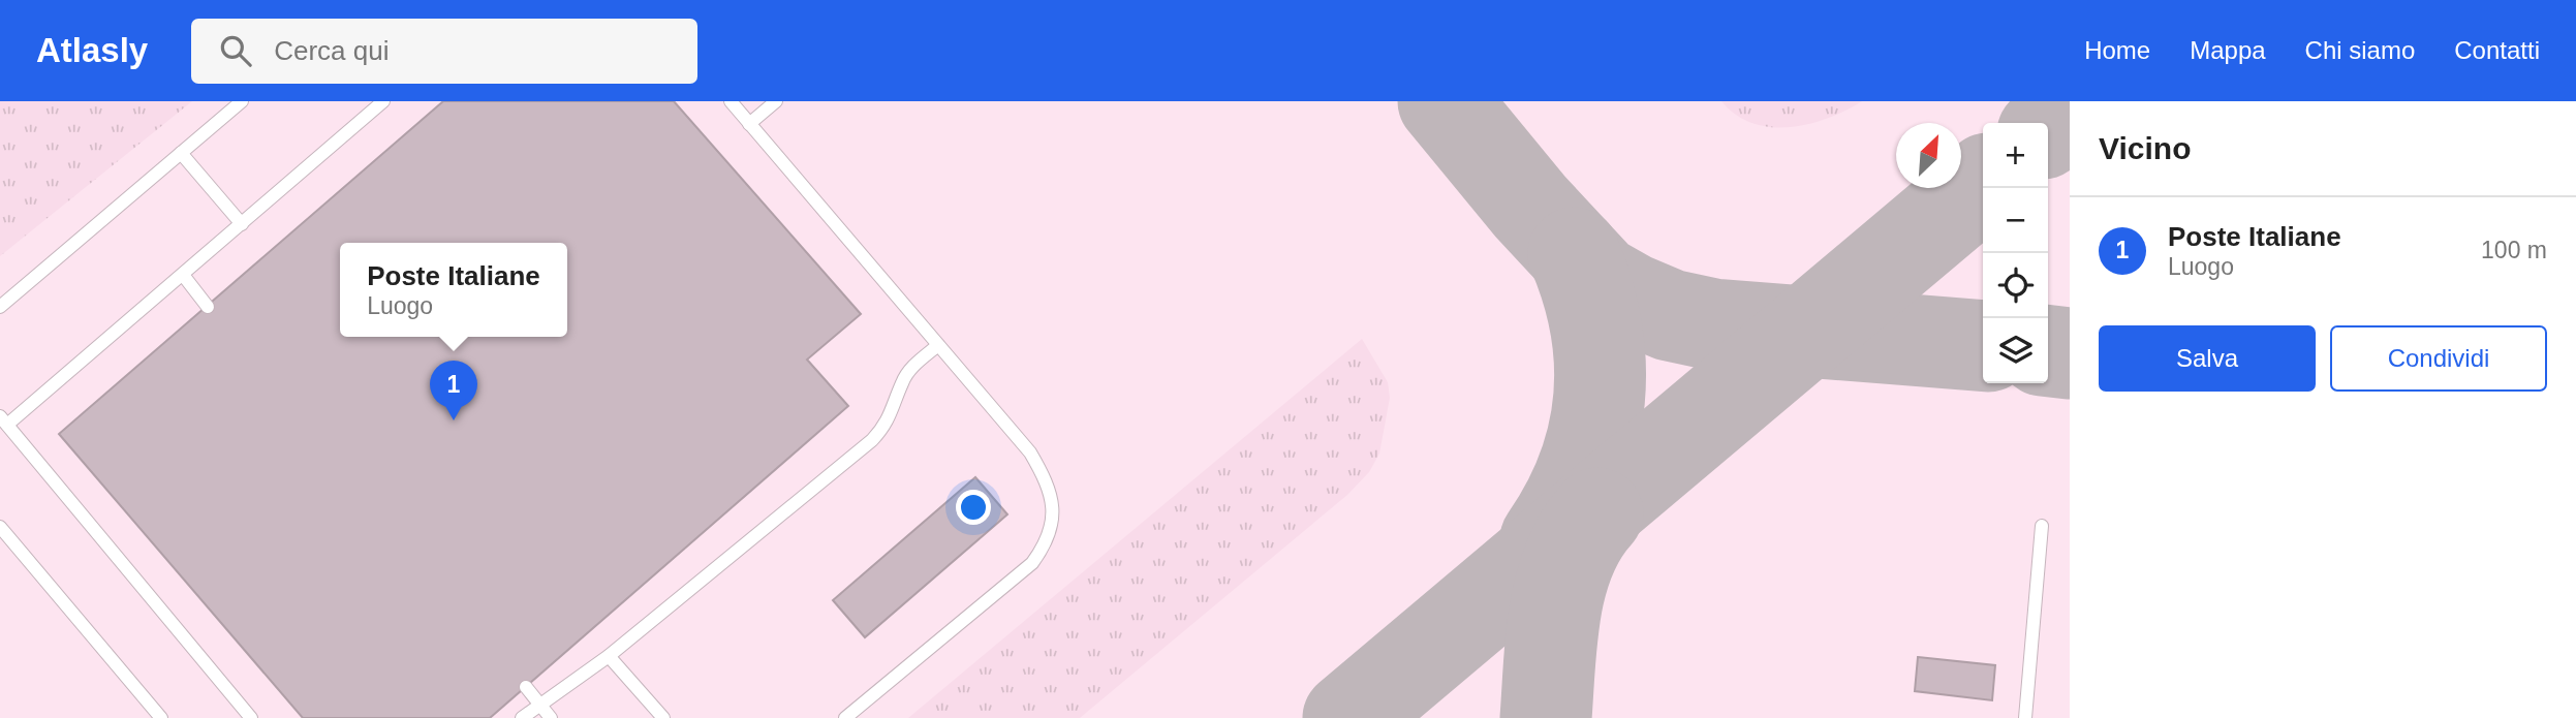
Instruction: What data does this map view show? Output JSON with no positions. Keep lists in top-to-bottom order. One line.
{"north":"top right","page":{"header":"Atlasly","search":"Cerca qui","nav":["Home","Mappa","Chi siamo","Contatti"],"heading":"Vicino","map_buttons":["+","−"],"list":[{"mark":"1","name":"Poste Italiane","note":"Luogo","value":"100 m"}],"popup":["Poste Italiane","Luogo"],"buttons":["Salva","Condividi"],"pins":"1"}}
